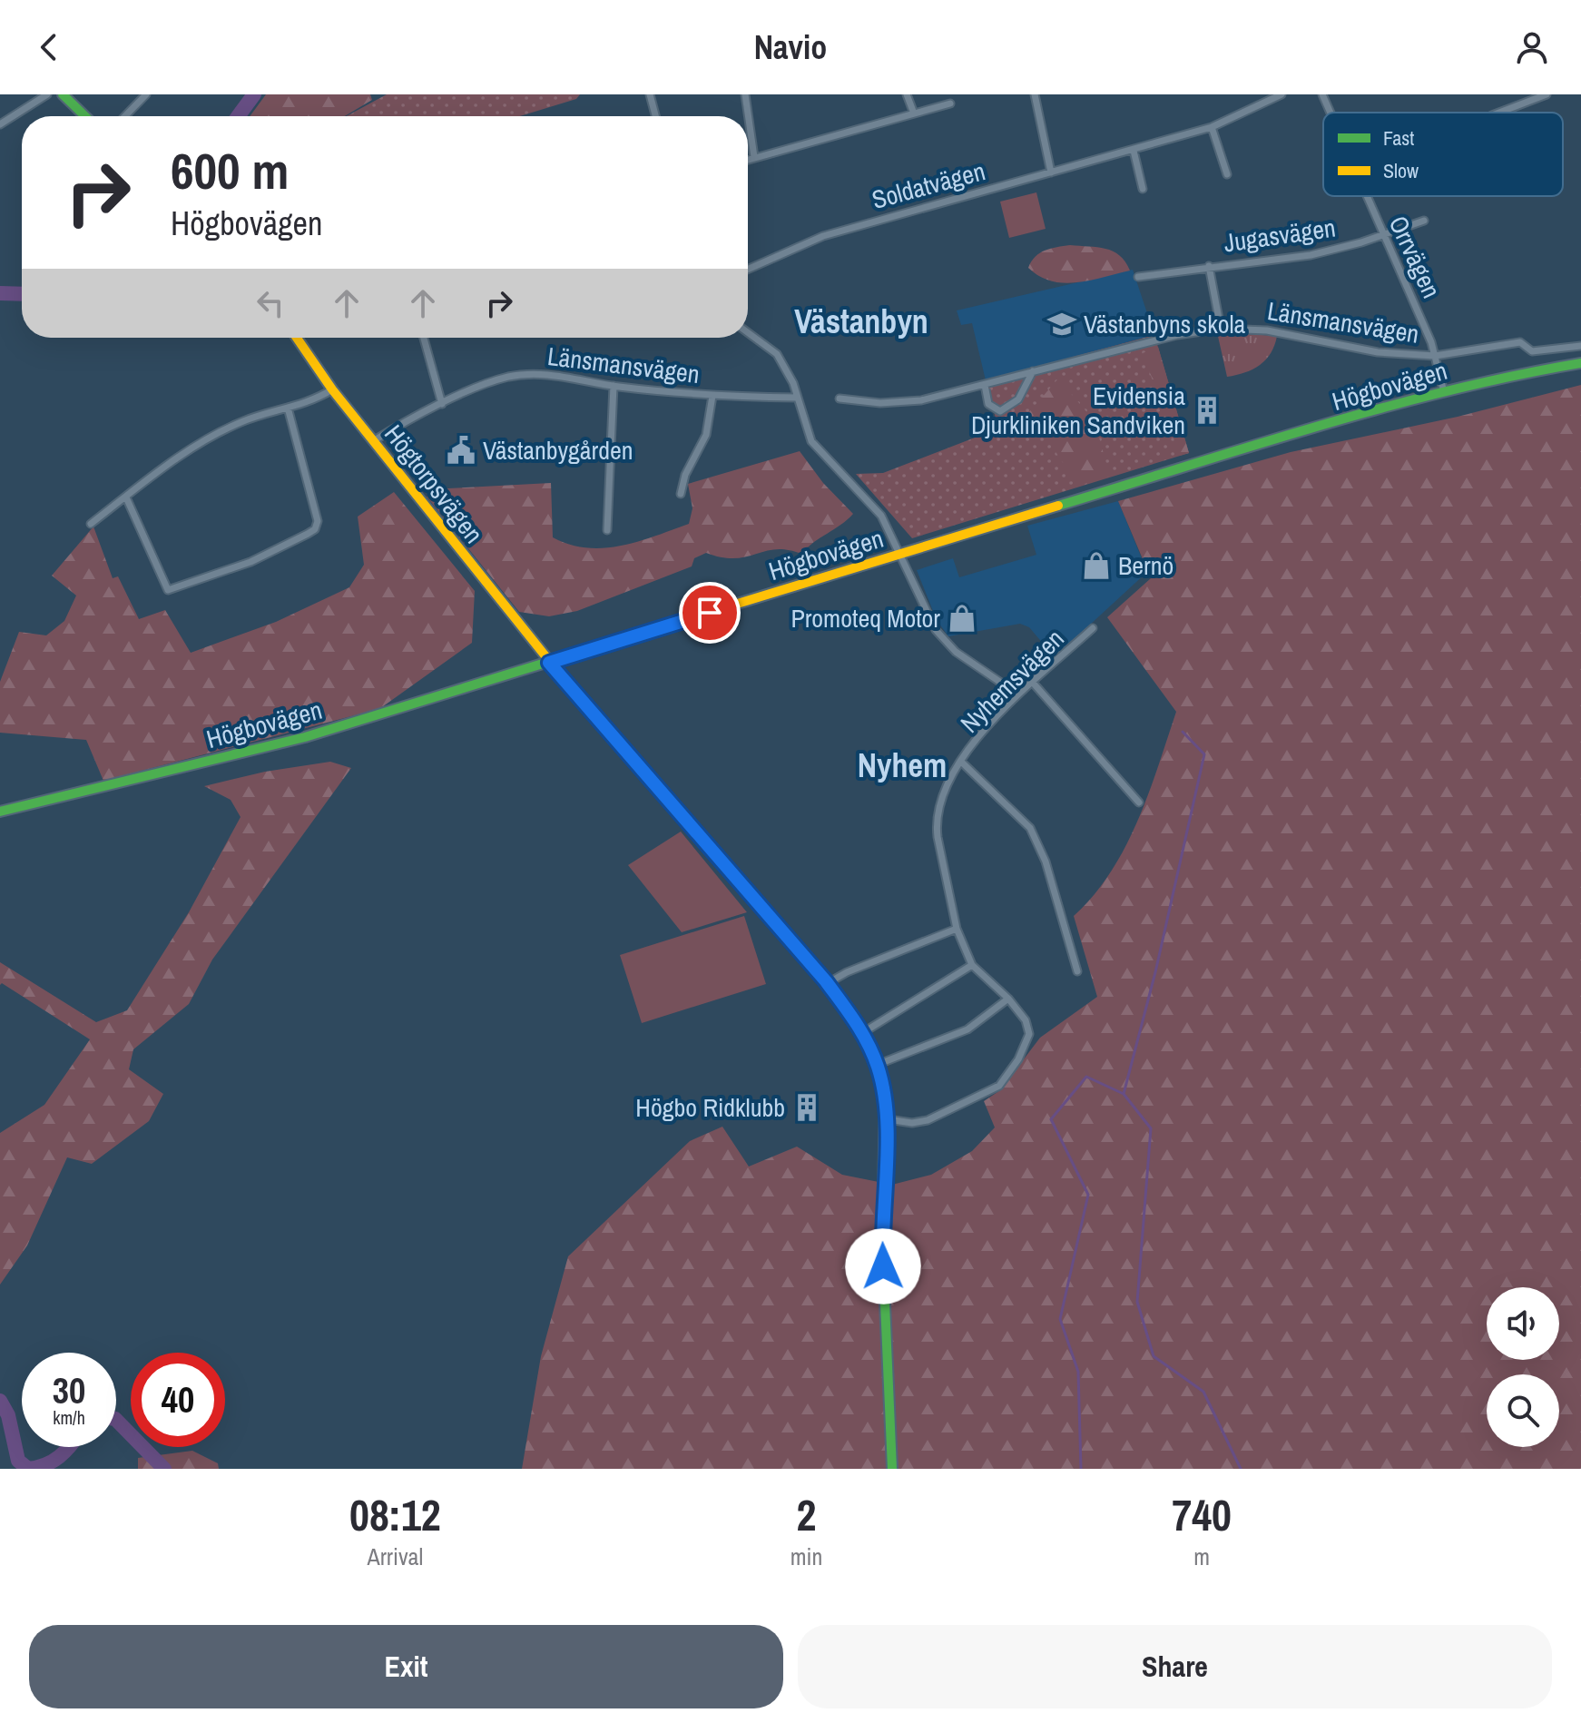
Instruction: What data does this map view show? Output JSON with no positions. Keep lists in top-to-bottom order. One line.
{"streets":{"main road":["Högbovägen","Högtorpsvägen"],"street":["Soldatvägen","Jugasvägen","Orrvägen","Länsmansvägen","Nyhemsvägen"]},"crossings":[["Jugasvägen","Orrvägen"],["Orrvägen","Länsmansvägen"],["Orrvägen","Högbovägen"],["Länsmansvägen","Högtorpsvägen"],["Högbovägen","Högtorpsvägen"]],"districts":["Västanbyn","Nyhem"],"places":{"school or university":["Västanbyns skola"],"building":["Evidensia Djurkliniken Sandviken","Högbo Ridklubb"],"public building":["Västanbygården"],"shop":["Bernö","Promoteq Motor"]},"legend":["Fast","Slow"],"page":{"header":"Navio","turn":["600 m","Högbovägen"],"speed":"30 km/h","limit":"40","eta":["08:12","Arrival","2","min","740","m"],"buttons":["Exit","Share"]}}
